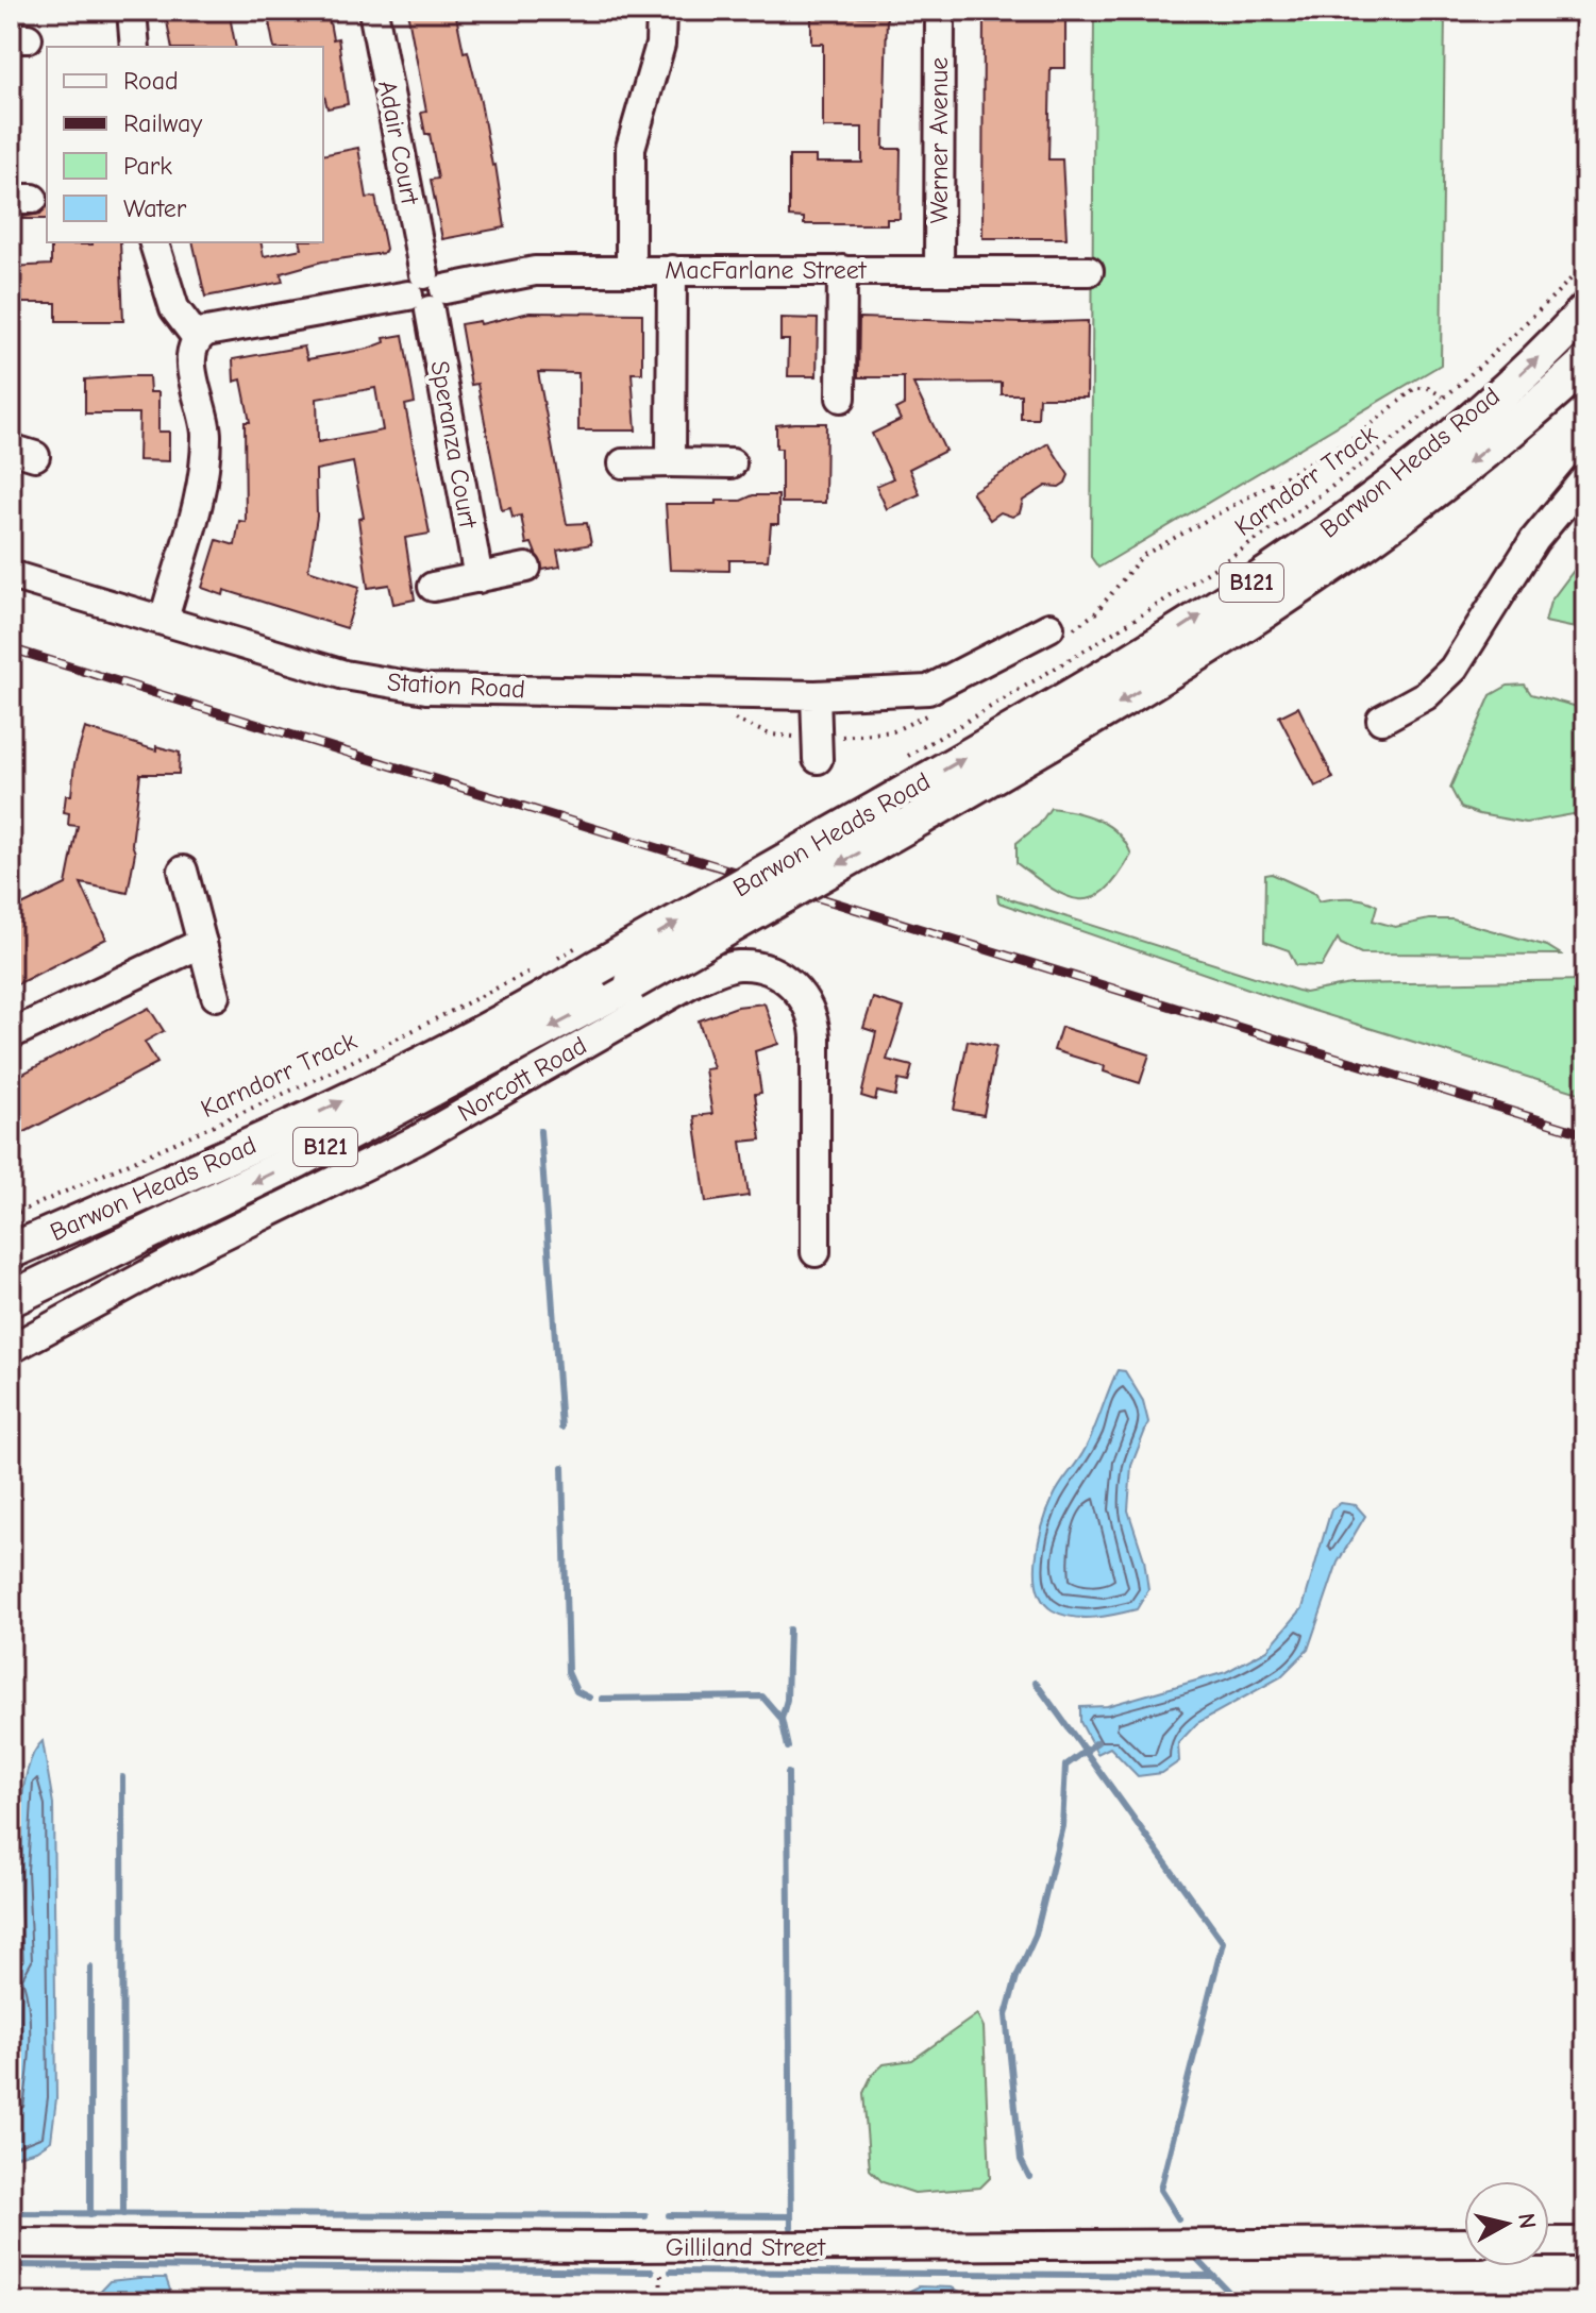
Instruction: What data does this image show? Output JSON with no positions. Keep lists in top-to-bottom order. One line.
{"streets":{"main road":["Barwon Heads Road","B121"],"street":["Werner Avenue","Adair Court","MacFarlane Street","Speranza Court","Station Road","Norcott Road","Gilliland Street"],"path":["Karndorr Track"]},"crossings":[["Werner Avenue","MacFarlane Street"],["Adair Court","MacFarlane Street"],["Adair Court","Speranza Court"],["MacFarlane Street","Speranza Court"]],"legend":["Road","Railway","Park","Water"],"north":"right"}
